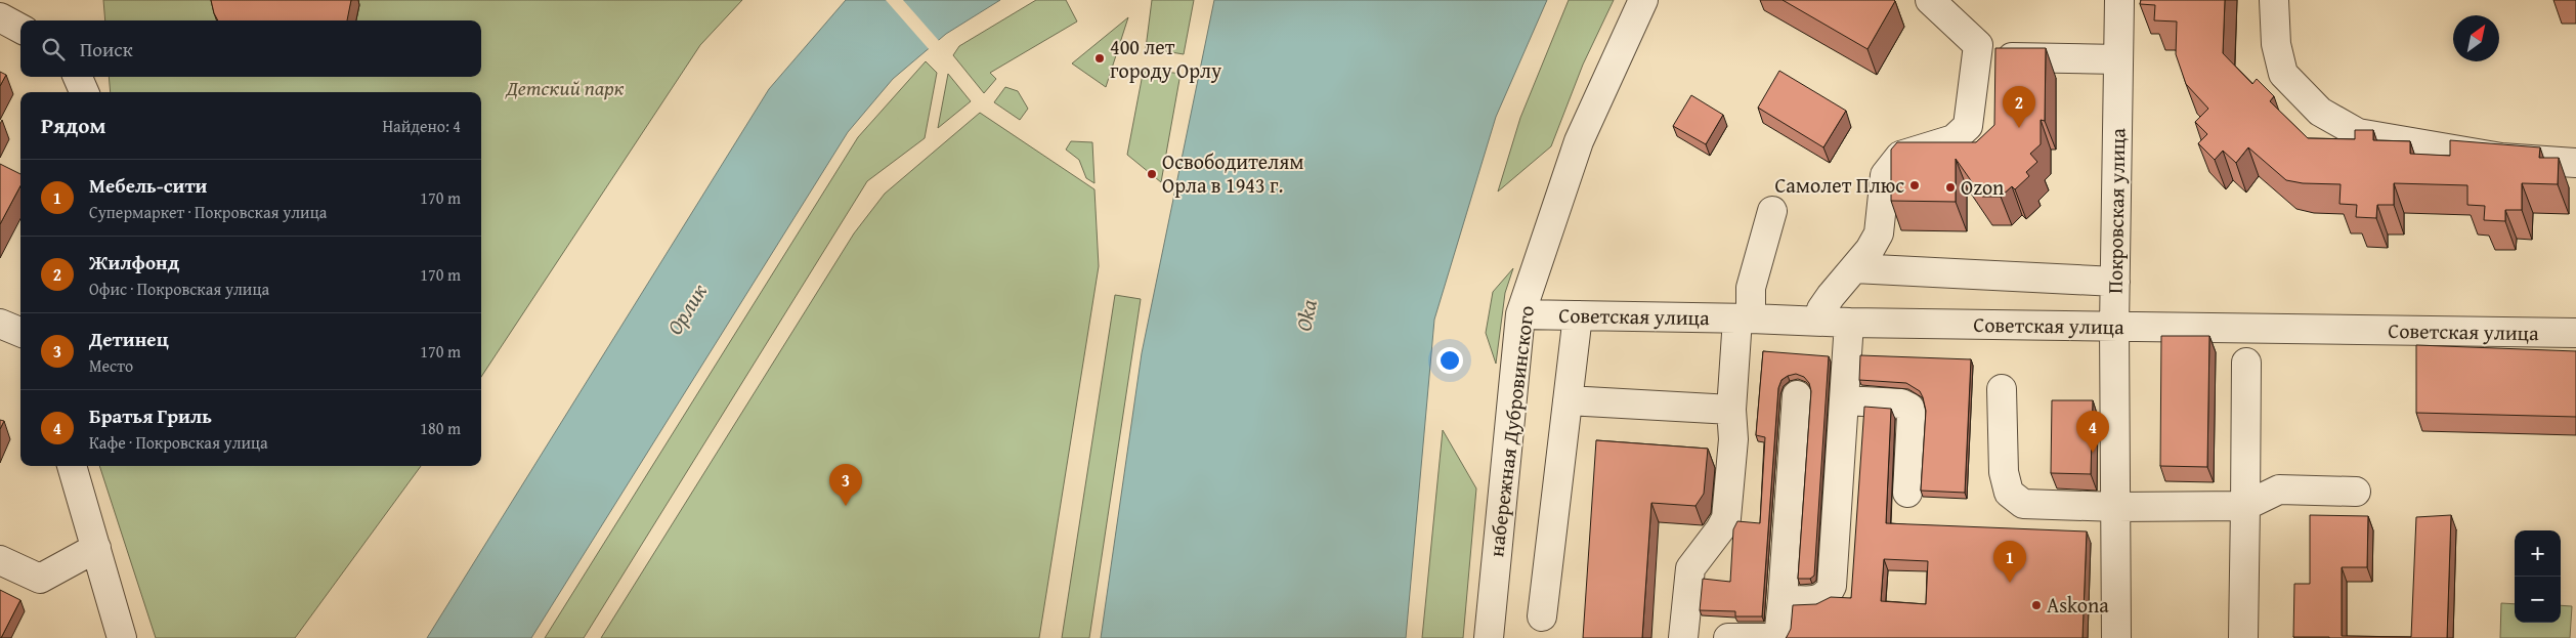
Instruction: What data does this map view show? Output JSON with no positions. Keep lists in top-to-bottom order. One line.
{"streets":{"street":["Покровская улица","Советская улица","набережная Дубровинского"]},"crossings":[["Покровская улица","Советская улица"],["Советская улица","набережная Дубровинского"]],"water":["Орлик","Oka"],"parks":["Детский парк"],"places":["400 лет городу Орлу","Освободителям Орла в 1943 г.","Самолет Плюс","Ozon","Askona"],"north":"top right","page":{"search":"Поиск","pins":["2","4","3","1"],"heading":["Рядом","Найдено: 4"],"list":[{"mark":"1","name":"Мебель-сити","note":"Супермаркет · Покровская улица","value":"170 m"},{"mark":"2","name":"Жилфонд","note":"Офис · Покровская улица","value":"170 m"},{"mark":"3","name":"Детинец","note":"Место","value":"170 m"},{"mark":"4","name":"Братья Гриль","note":"Кафе · Покровская улица","value":"180 m"}],"map_buttons":["+","−"]}}
